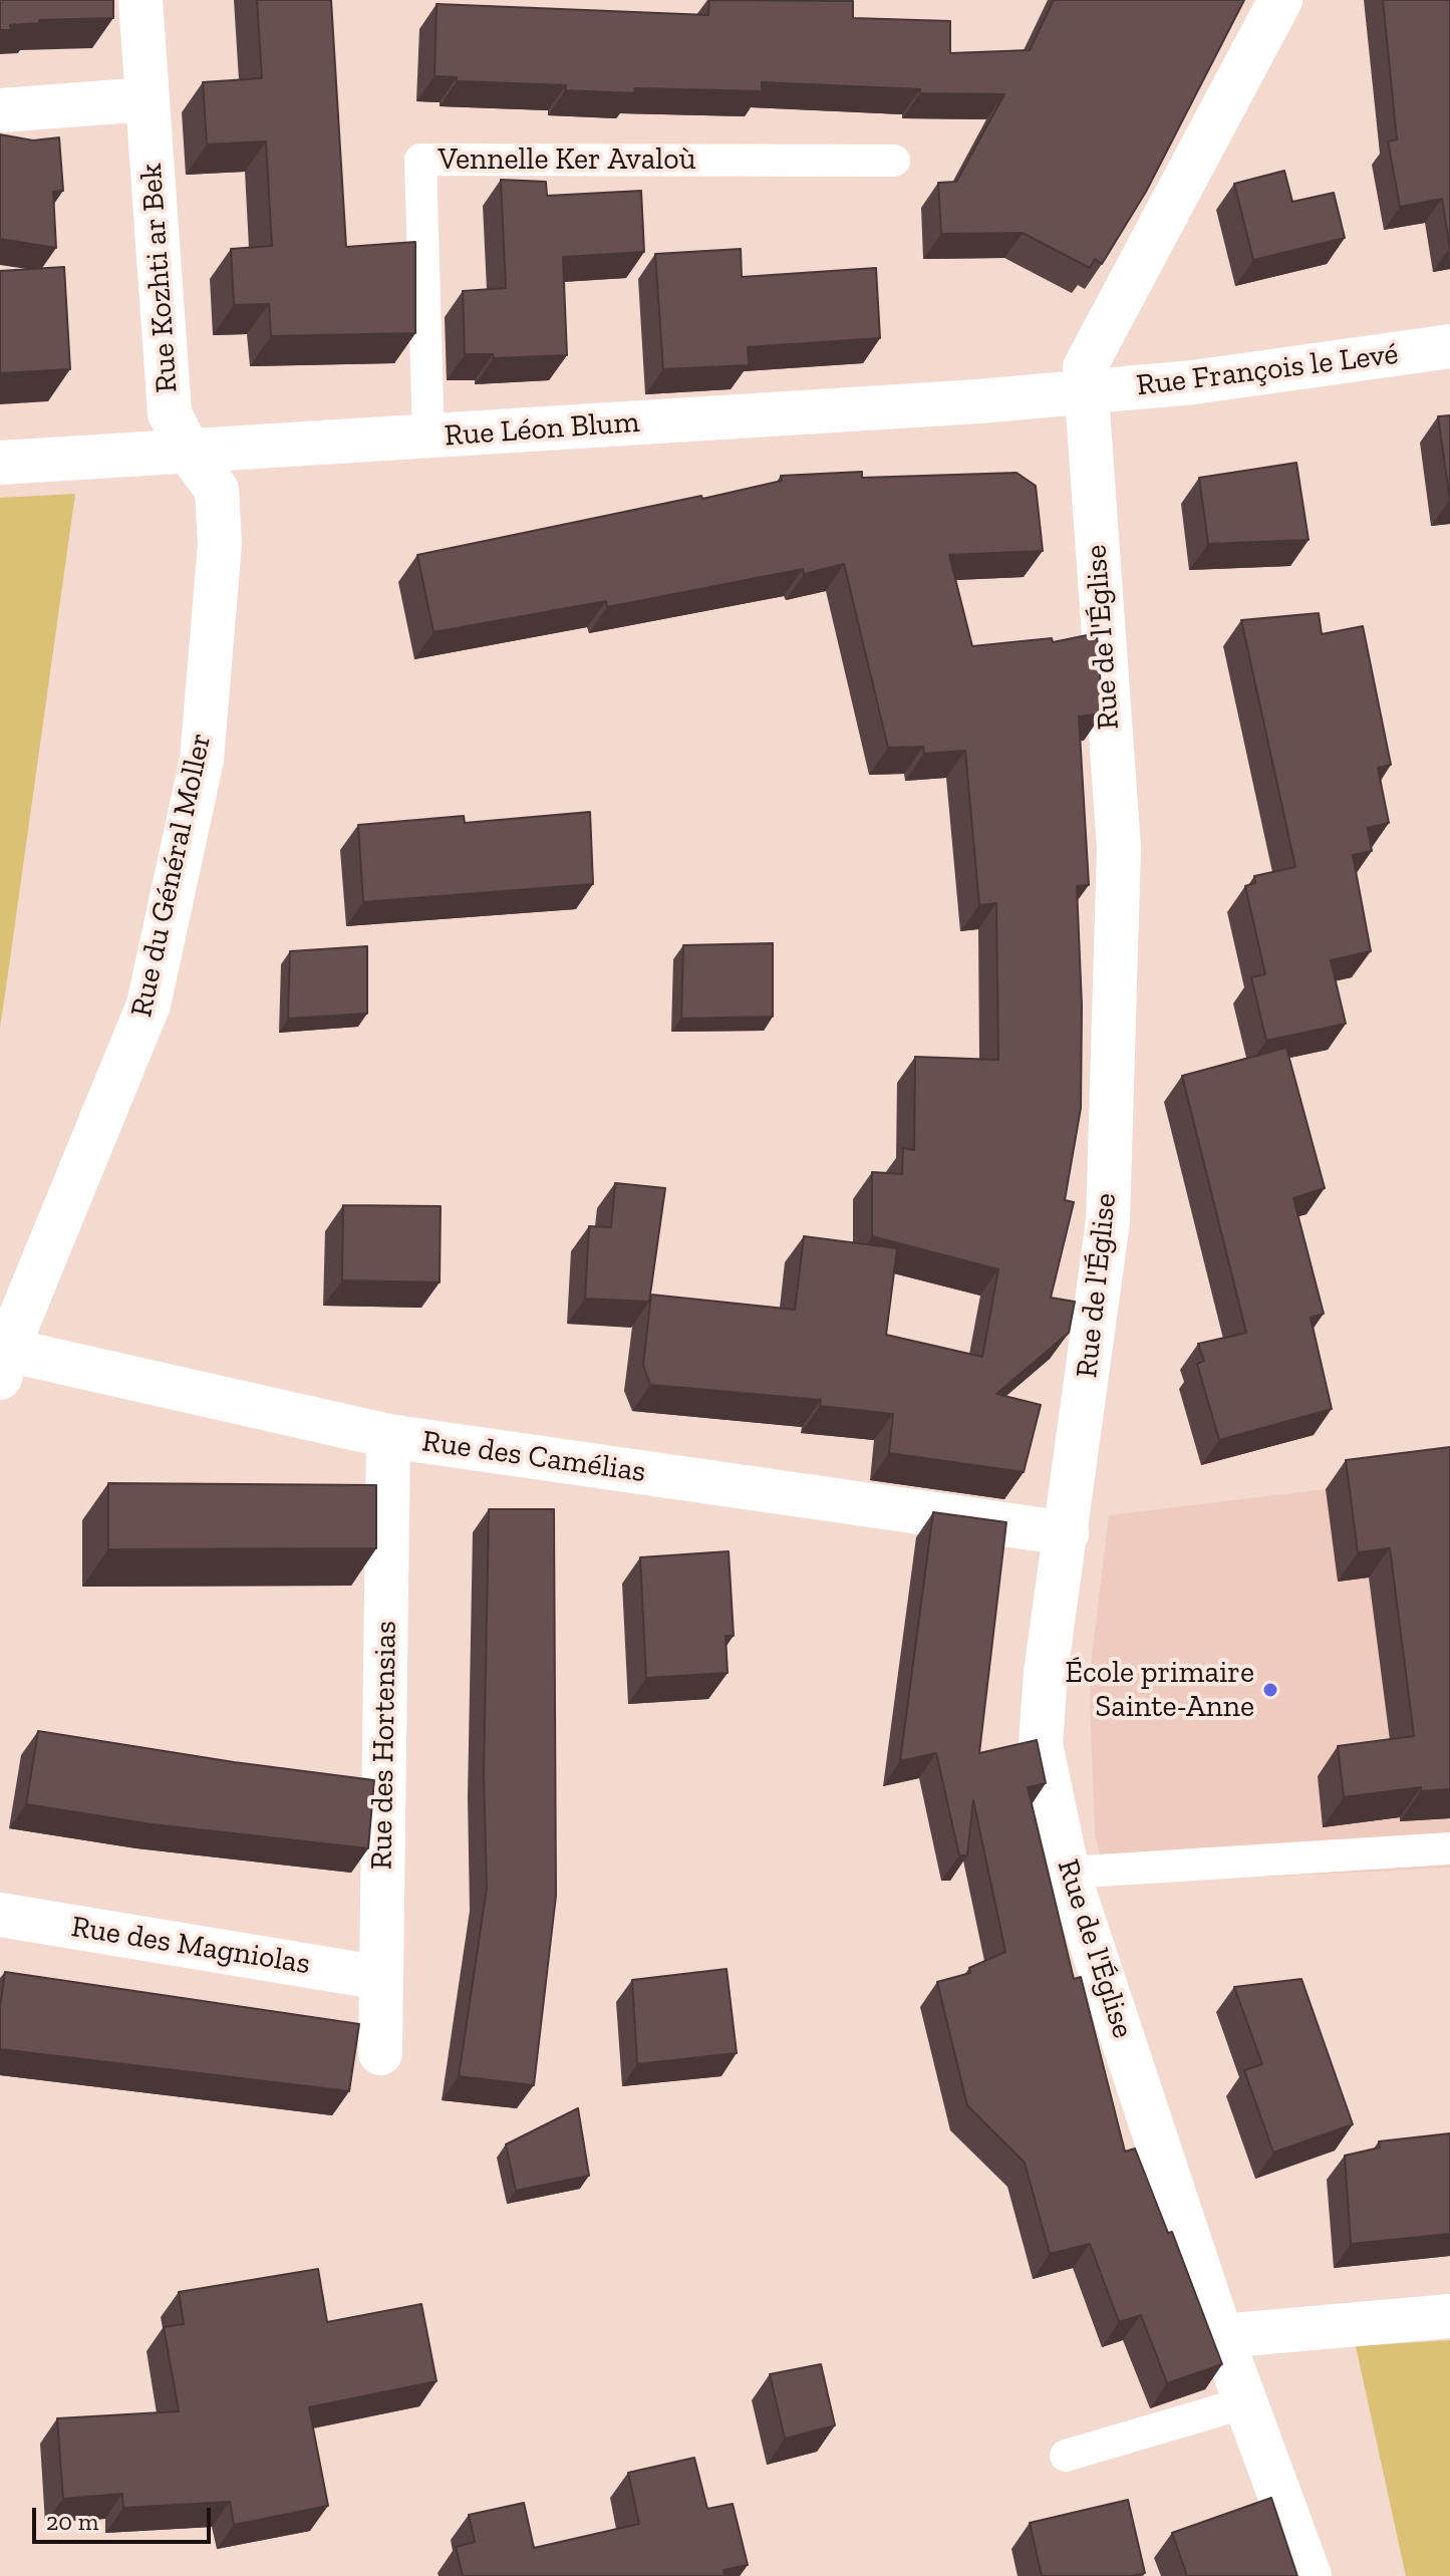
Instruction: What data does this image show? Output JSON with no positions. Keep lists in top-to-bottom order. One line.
{"streets":{"street":["Rue Kozhti ar Bek","Rue François le Levé","Rue Léon Blum","Rue de l'Église","Rue du Général Moller","Rue des Camélias","Rue des Hortensias","Rue des Magniolas"],"lane":["Vennelle Ker Avaloù"]},"crossings":[["Vennelle Ker Avaloù","Rue Léon Blum"],["Rue Kozhti ar Bek","Rue Léon Blum"],["Rue Kozhti ar Bek","Rue du Général Moller"],["Rue François le Levé","Rue Léon Blum"],["Rue François le Levé","Rue de l'Église"],["Rue Léon Blum","Rue de l'Église"],["Rue Léon Blum","Rue du Général Moller"],["Rue de l'Église","Rue des Camélias"],["Rue du Général Moller","Rue des Camélias"],["Rue des Camélias","Rue des Hortensias"],["Rue des Hortensias","Rue des Magniolas"]],"places":["École primaire Sainte-Anne"],"scale_bar":"20 m"}
